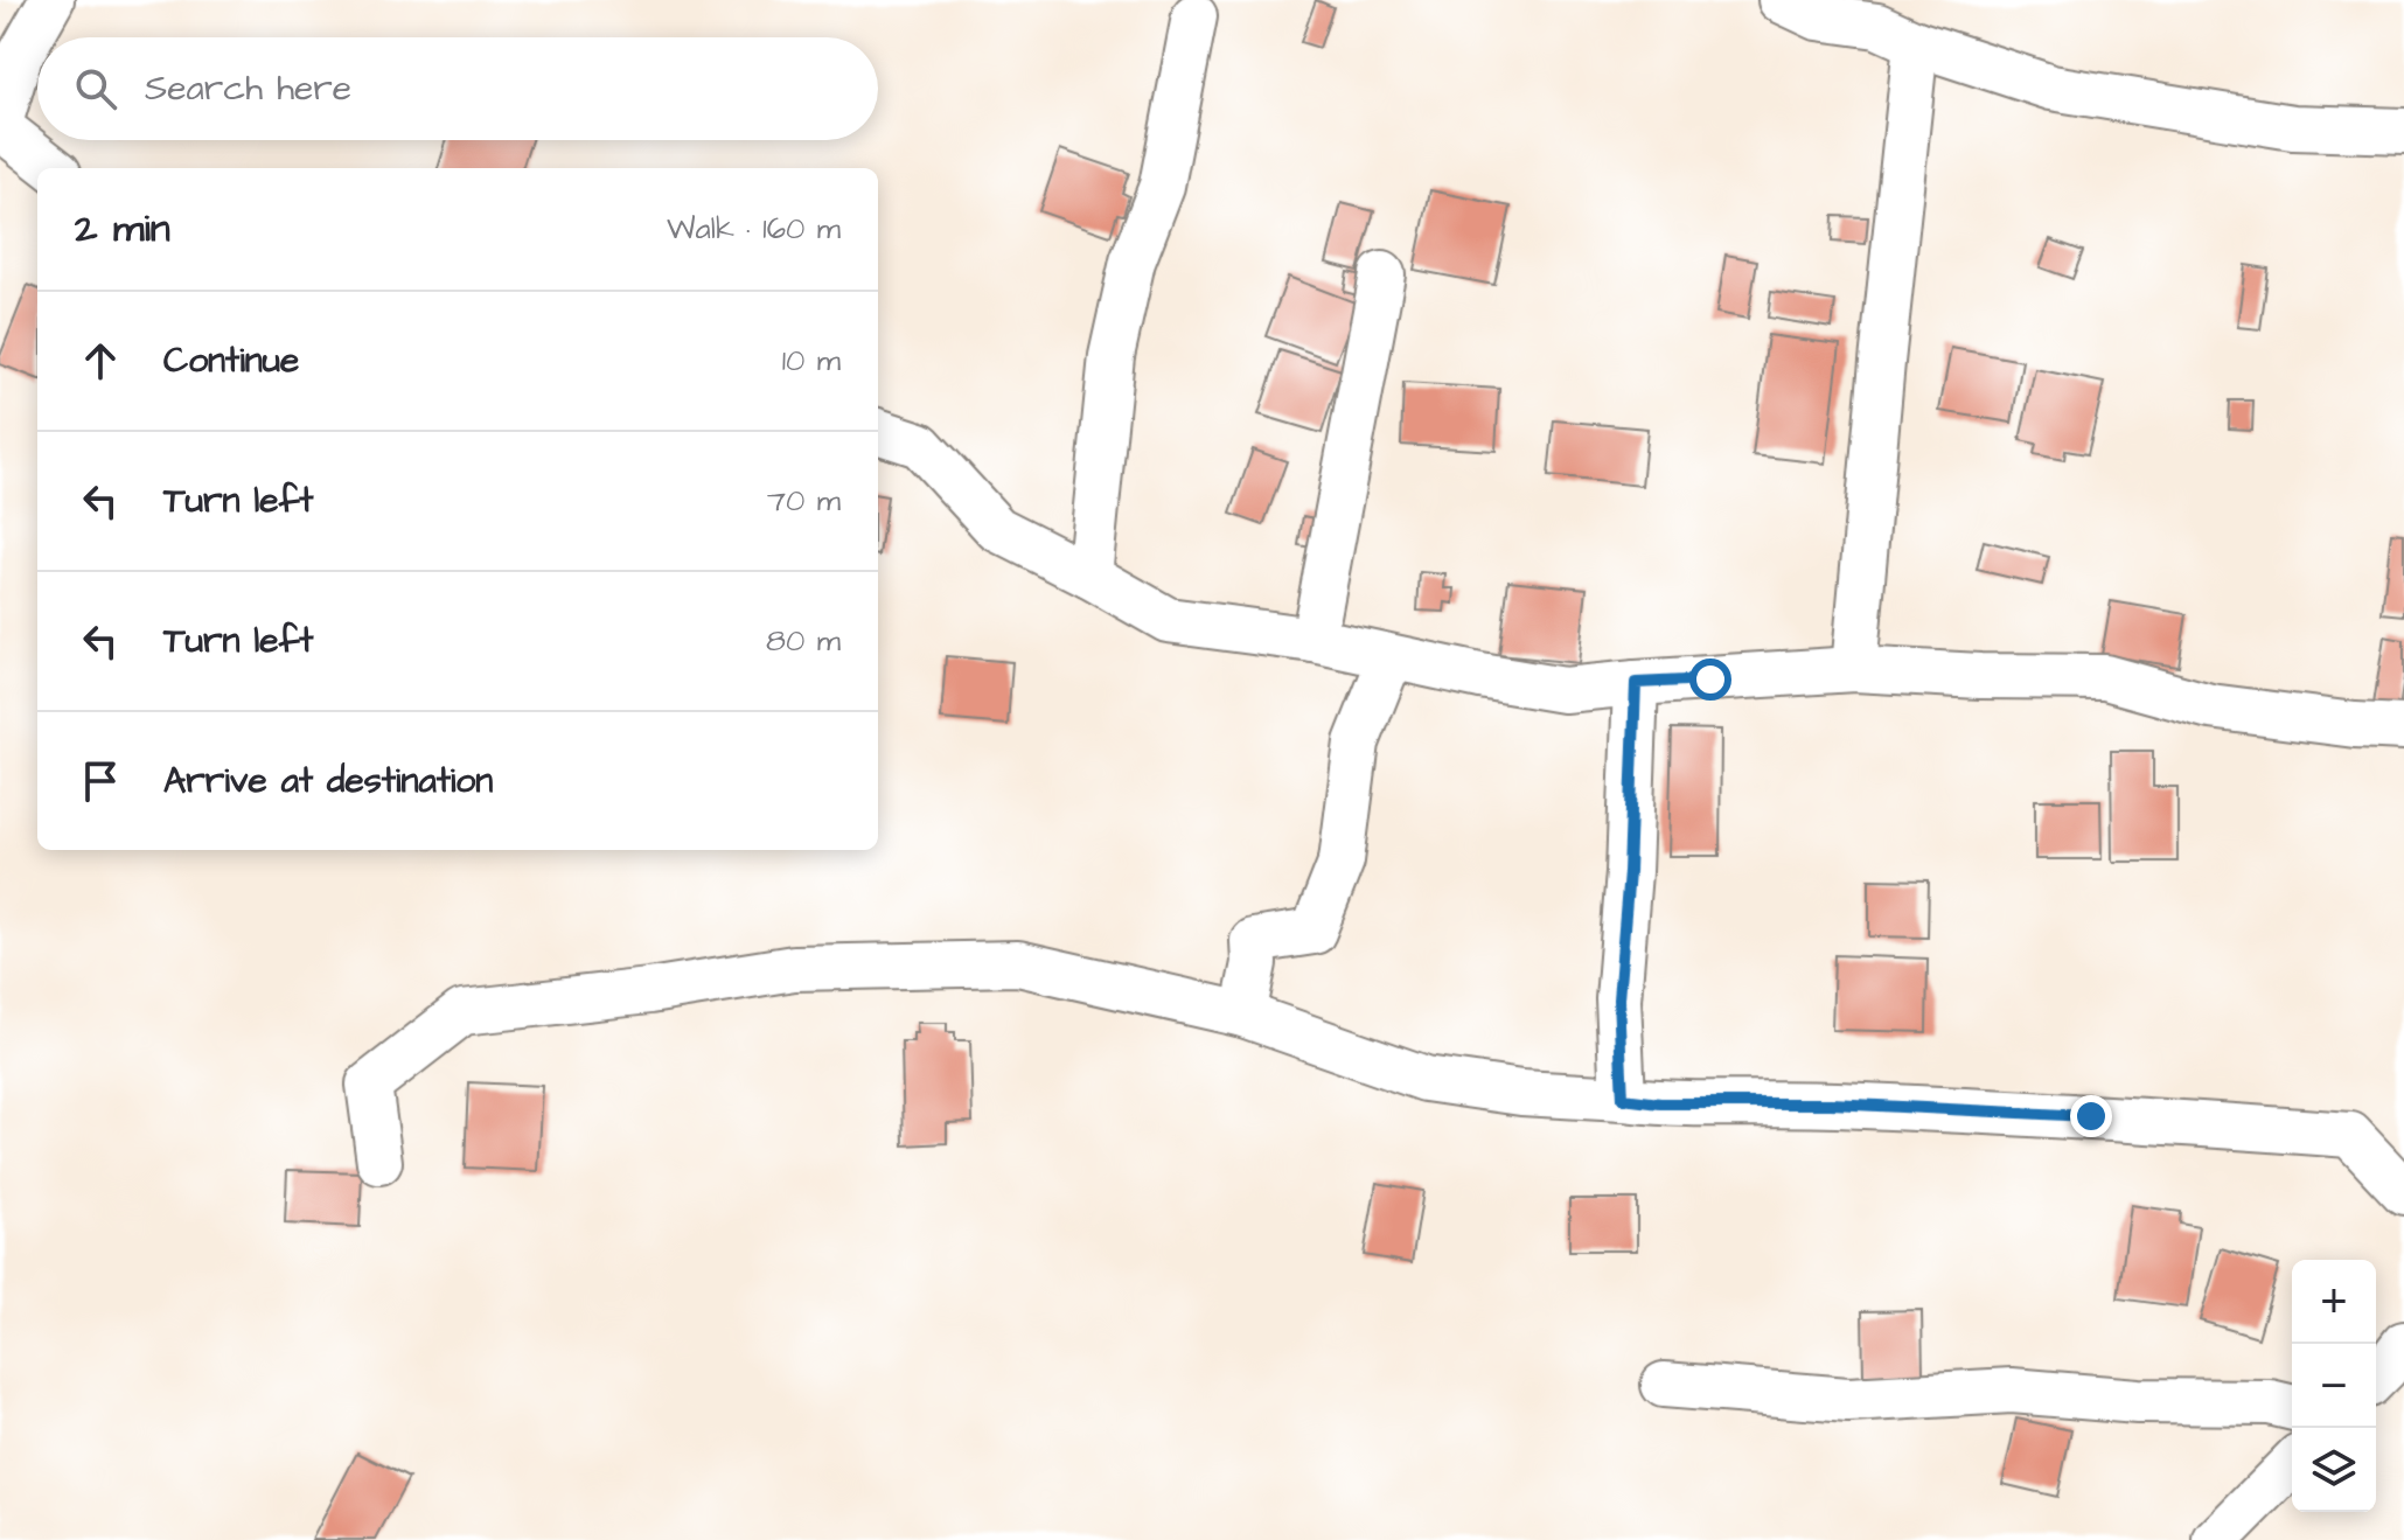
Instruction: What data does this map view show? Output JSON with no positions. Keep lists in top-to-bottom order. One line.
{"page":{"search":"Search here","heading":["2 min","Walk · 160 m"],"list":[["Continue","10 m"],["Turn left","70 m"],["Turn left","80 m"],"Arrive at destination"],"map_buttons":["+","−"]}}
